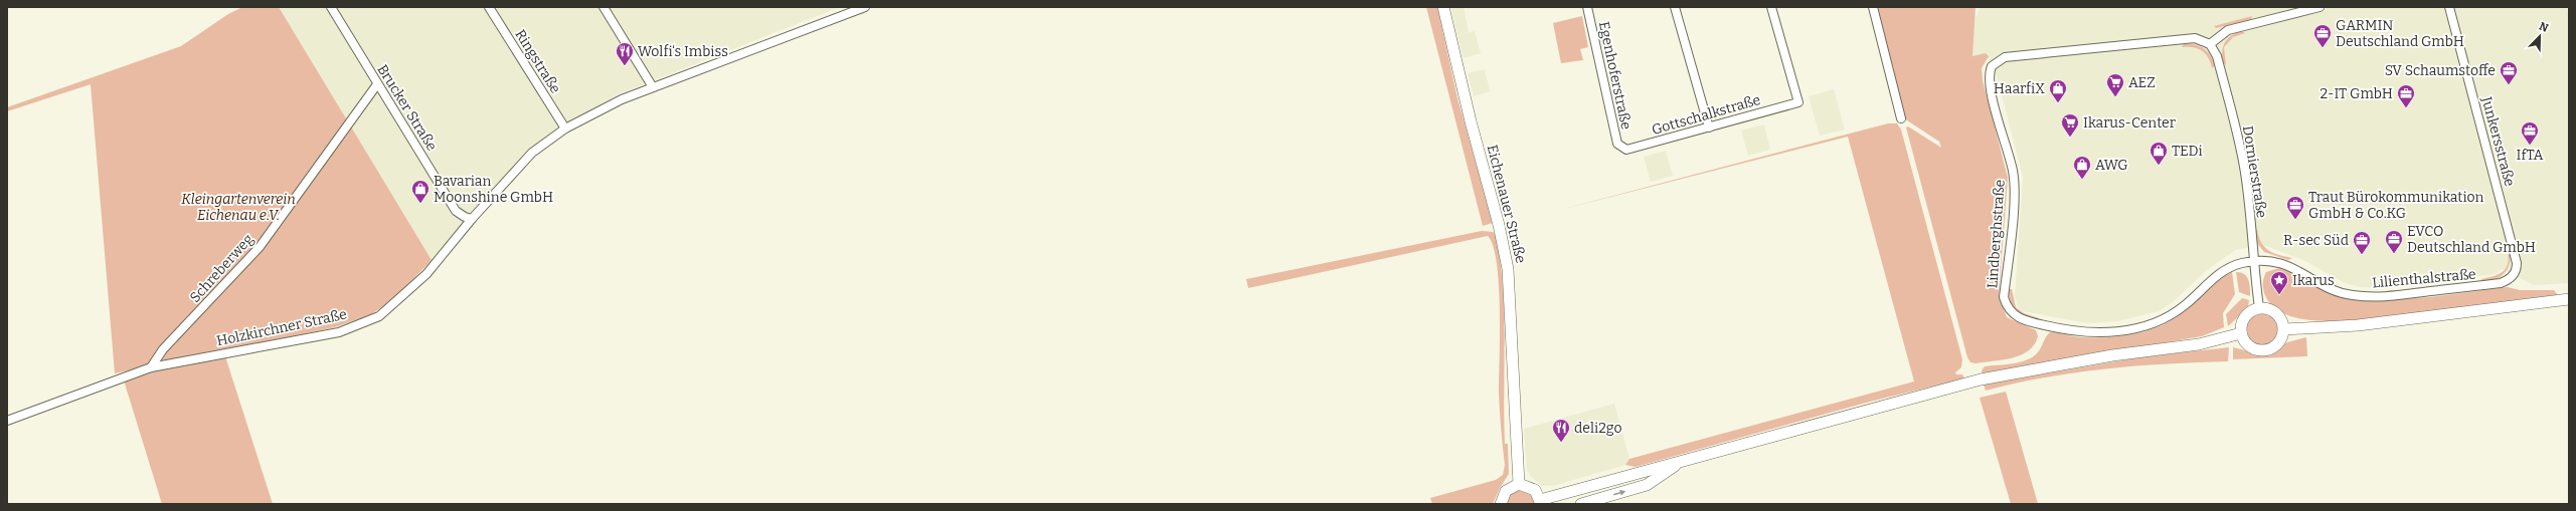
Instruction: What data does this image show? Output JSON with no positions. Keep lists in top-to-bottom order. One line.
{"streets":{"street":["Ringstraße","Egenhoferstraße","Brucker Straße","Gottschalkstraße","Junkersstraße","Dornierstraße","Eichenauer Straße","Lindberghstraße","Schreberweg","Lilienthalstraße","Holzkirchner Straße"]},"crossings":[["Ringstraße","Holzkirchner Straße"],["Egenhoferstraße","Gottschalkstraße"],["Brucker Straße","Schreberweg"],["Brucker Straße","Holzkirchner Straße"],["Junkersstraße","Lilienthalstraße"],["Dornierstraße","Lindberghstraße"],["Dornierstraße","Lilienthalstraße"],["Lindberghstraße","Lilienthalstraße"],["Schreberweg","Holzkirchner Straße"]],"parks":["Kleingartenverein Eichenau e.V."],"places":{"office":["GARMIN Deutschland GmbH","SV Schaumstoffe","2-IT GmbH","IfTA","Traut Bürokommunikation GmbH & Co.KG","EVCO Deutschland GmbH","R-sec Süd"],"restaurant":["Wolfi‘s Imbiss","deli2go"],"supermarket":["AEZ","Ikarus-Center"],"shop":["HaarfiX","TEDi","AWG","Bavarian Moonshine GmbH"],"place":["Ikarus"]},"north":"top right"}
